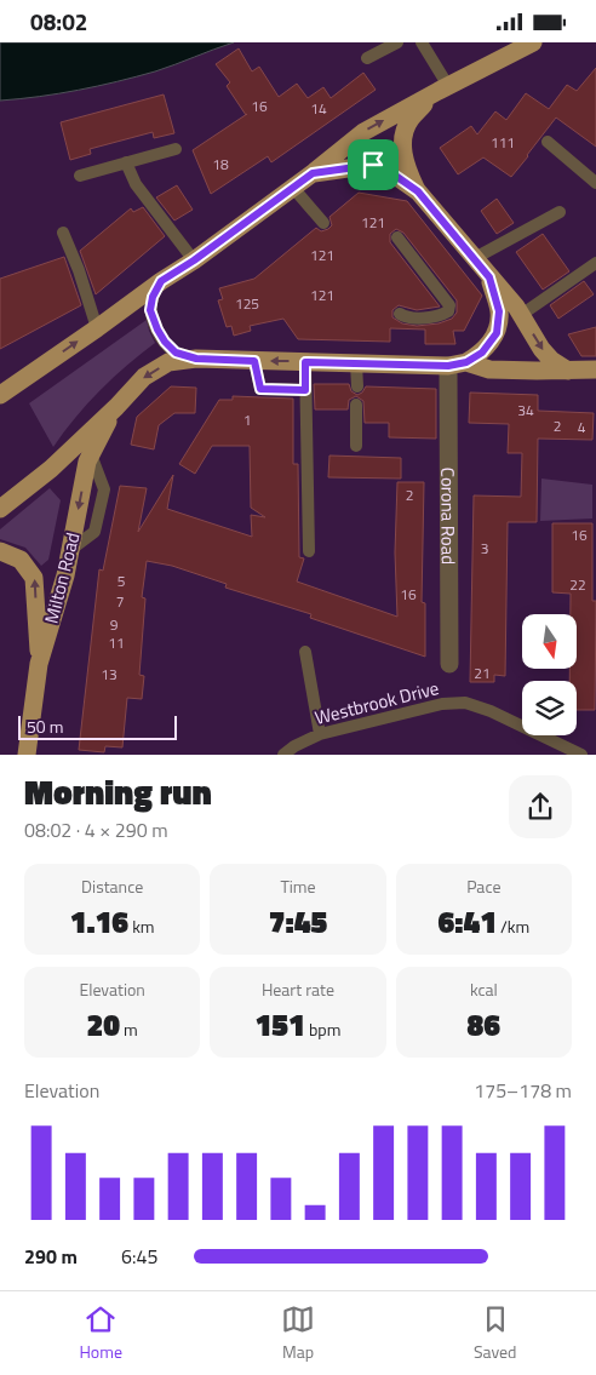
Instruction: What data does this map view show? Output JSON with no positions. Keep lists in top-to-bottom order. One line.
{"streets":{"main road":["Milton Road"],"street":["Corona Road"],"lane":["Westbrook Drive"]},"one_way":["Milton Road"],"house_numbers":["16","14","111","18","121","121","121","125","34","1","2","4","2","16","3","5","22","16","7","9","11","21","13"],"scale_bar":"50 m","north":"bottom","page":{"status":"08:02","scale":"50 m","heading":["Morning run","08:02 · 4 × 290 m"],"stats":[["Distance","1.16 km"],["Time","7:45"],["Pace","6:41 /km"],["Elevation","20 m"],["Heart rate","151 bpm"],["kcal","86"]],"chart":["Elevation","175–178 m"],"list":[{"name":"290 m","note":"6:45"}],"tabs":["Home","Map","Saved"]}}
